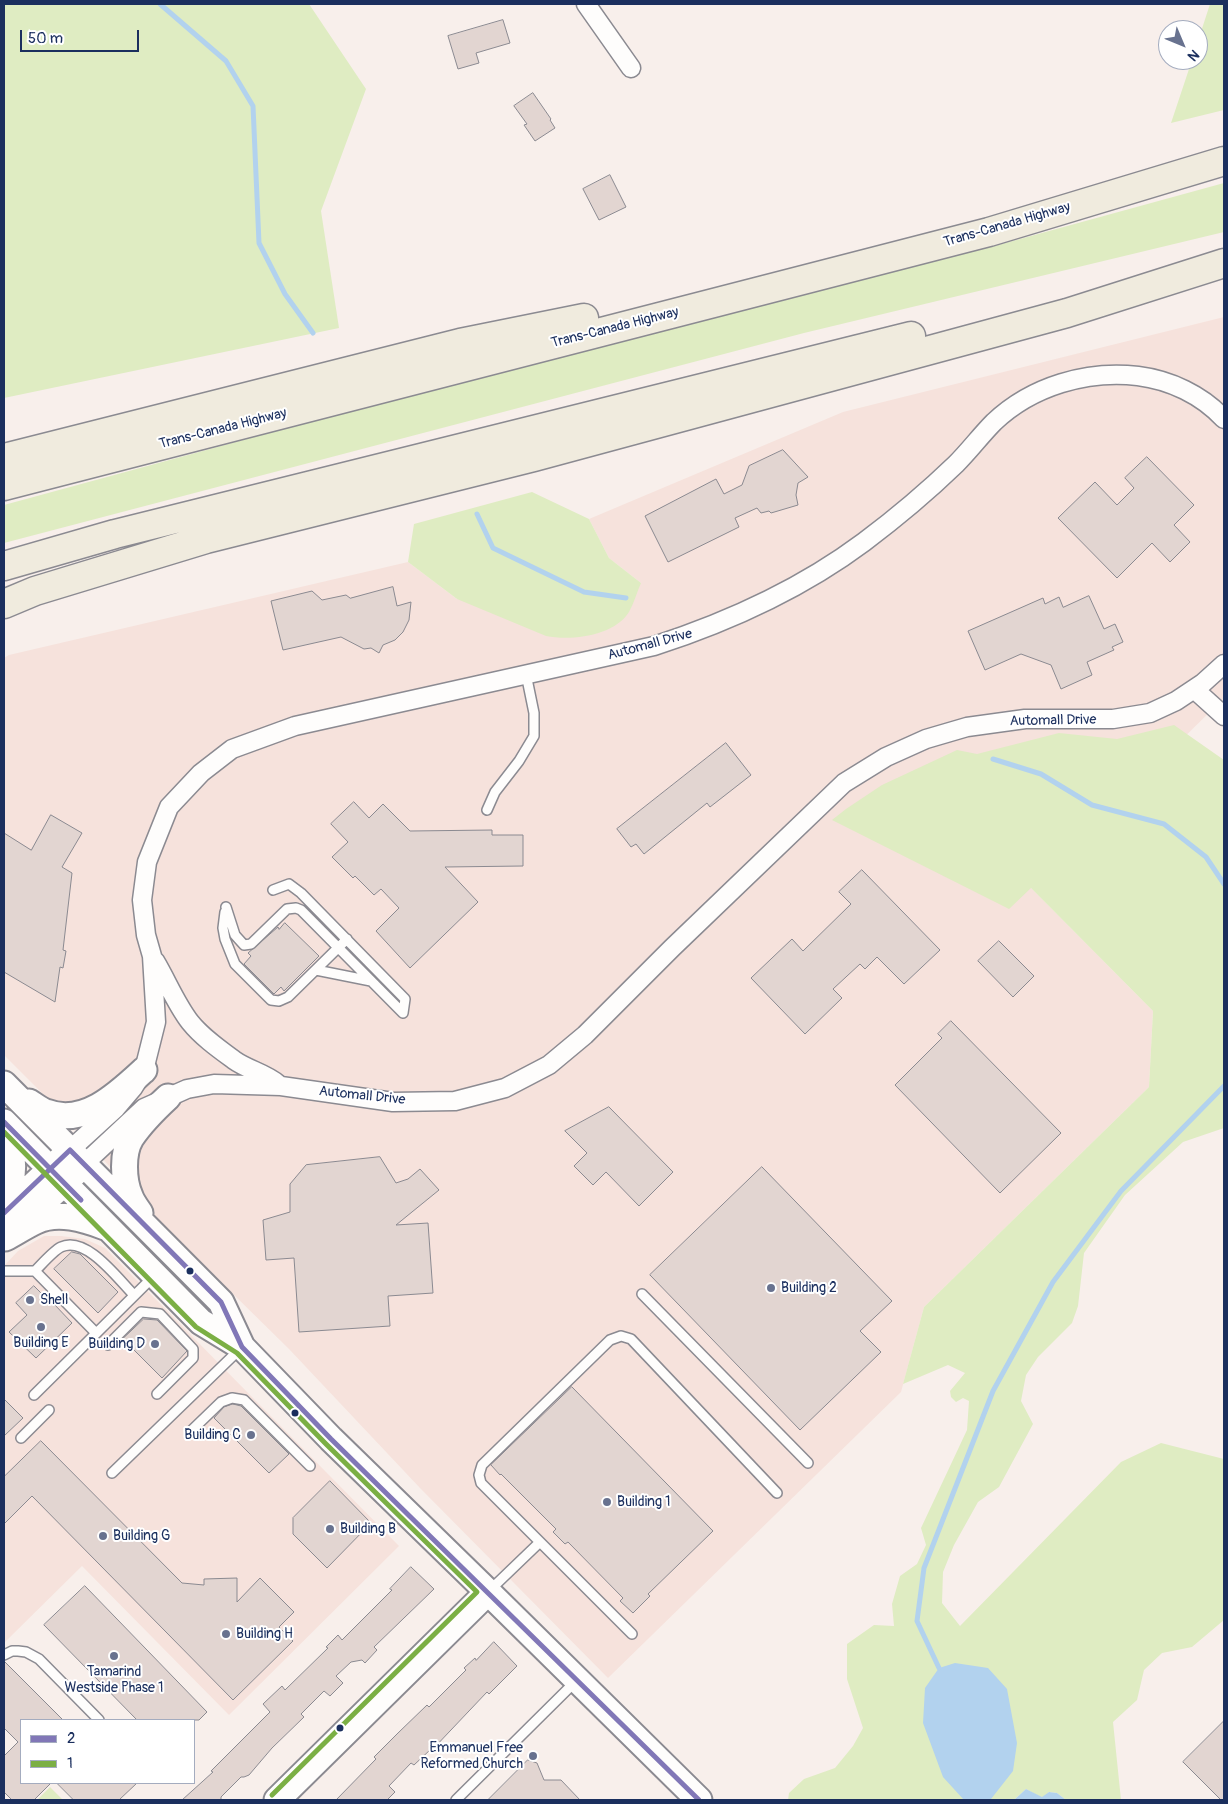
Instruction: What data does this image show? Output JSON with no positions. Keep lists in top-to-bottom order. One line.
{"streets":{"highway":["Trans-Canada Highway"],"street":["Automall Drive"]},"places":["Building 2","Shell","Building E","Building D","Building C","Building 1","Building B","Building G","Building H","Tamarind Westside Phase 1","Emmanuel Free Reformed Church"],"lines":["transit line 2","transit line 1"],"legend":["2","1"],"scale_bar":"50 m","north":"bottom right"}
